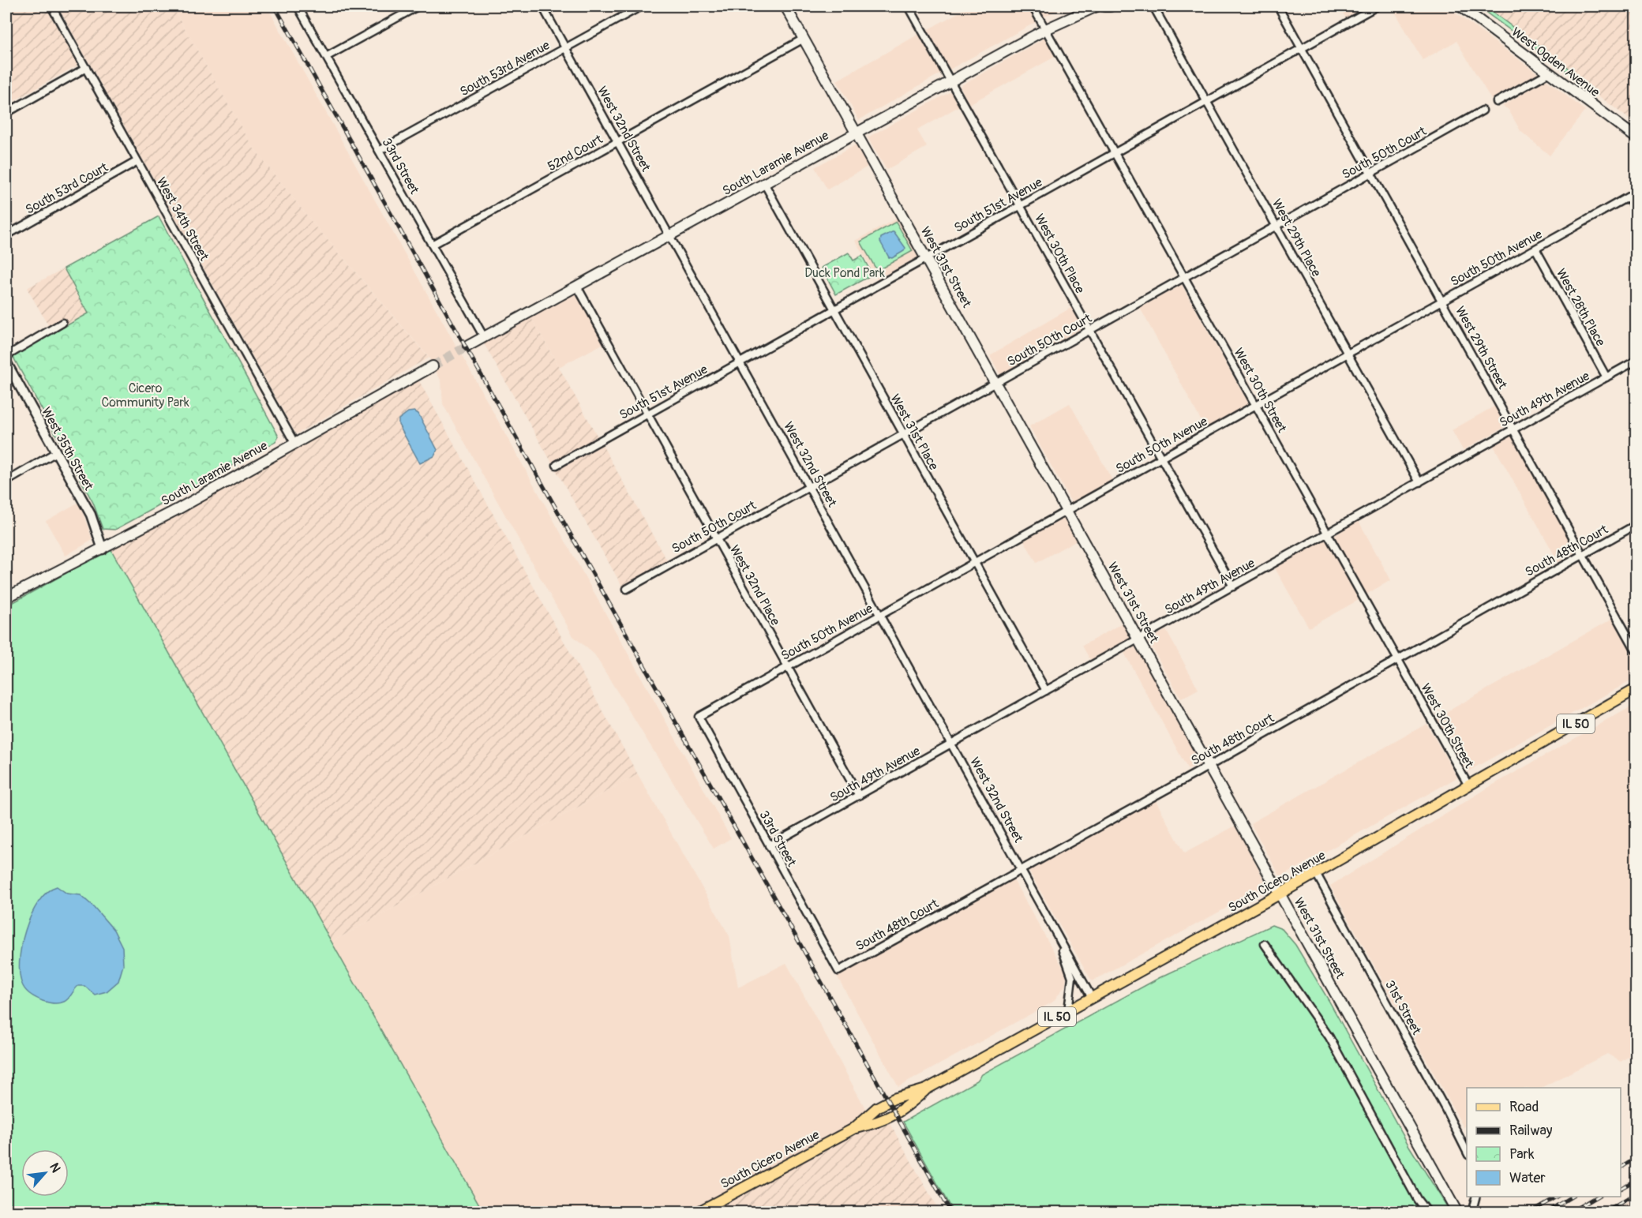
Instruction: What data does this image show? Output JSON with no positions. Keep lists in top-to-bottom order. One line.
{"streets":{"main road":["West Ogden Avenue","South Laramie Avenue","West 31st Street","IL 50","South Cicero Avenue"],"street":["South 53rd Avenue","West 32nd Street","52nd Court","South 50th Court","33rd Street","South 53rd Court","South 51st Avenue","West 34th Street","West 29th Place","West 30th Place","South 50th Avenue","West 28th Place","West 29th Street","West 30th Street","South 49th Avenue","West 31st Place","West 35th Street","South 48th Court","West 32nd Place","31st Street"]},"crossings":[["South 53rd Avenue","West 32nd Street"],["South 53rd Avenue","33rd Street"],["West 32nd Street","52nd Court"],["West 32nd Street","South 50th Court"],["West 32nd Street","South Laramie Avenue"],["West 32nd Street","South 51st Avenue"],["West 32nd Street","South 50th Avenue"],["West 32nd Street","South 49th Avenue"],["West 32nd Street","South 48th Court"],["West 32nd Street","South Cicero Avenue"],["52nd Court","33rd Street"],["52nd Court","West 31st Street"],["South 50th Court","West 29th Place"],["South 50th Court","West 30th Place"],["South 50th Court","West 31st Street"],["South 50th Court","West 29th Street"],["South 50th Court","West 30th Street"],["South 50th Court","West 31st Place"],["South 50th Court","West 32nd Place"],["South Laramie Avenue","33rd Street"],["South Laramie Avenue","West 34th Street"],["South Laramie Avenue","West 30th Place"],["South Laramie Avenue","West 31st Street"],["South Laramie Avenue","West 30th Street"],["South Laramie Avenue","West 31st Place"],["South Laramie Avenue","West 35th Street"],["South Laramie Avenue","West 32nd Place"],["33rd Street","South 50th Avenue"],["33rd Street","South 49th Avenue"],["33rd Street","South 48th Court"],["South 53rd Court","West 34th Street"],["South 51st Avenue","West 29th Place"],["South 51st Avenue","West 30th Place"],["South 51st Avenue","West 31st Street"],["South 51st Avenue","West 29th Street"],["South 51st Avenue","West 30th Street"],["South 51st Avenue","West 31st Place"],["South 51st Avenue","West 32nd Place"],["West 29th Place","South 50th Avenue"],["West 29th Place","South 49th Avenue"],["West 30th Place","South 50th Avenue"],["West 30th Place","South 49th Avenue"],["South 50th Avenue","West 31st Street"],["South 50th Avenue","West 28th Place"],["South 50th Avenue","West 29th Street"],["South 50th Avenue","West 30th Street"],["South 50th Avenue","West 31st Place"],["South 50th Avenue","West 32nd Place"],["West 31st Street","South 49th Avenue"],["West 31st Street","South 48th Court"],["West 31st Street","South Cicero Avenue"],["West 28th Place","South 49th Avenue"],["West 29th Street","South 49th Avenue"],["West 29th Street","South 48th Court"],["West 30th Street","South 49th Avenue"],["West 30th Street","South 48th Court"],["West 30th Street","South Cicero Avenue"],["South 49th Avenue","West 31st Place"],["South 49th Avenue","West 32nd Place"],["South Cicero Avenue","31st Street"]],"parks":["Duck Pond Park","Cicero Community Park"],"legend":["Road","Railway","Park","Water"],"north":"top right"}
